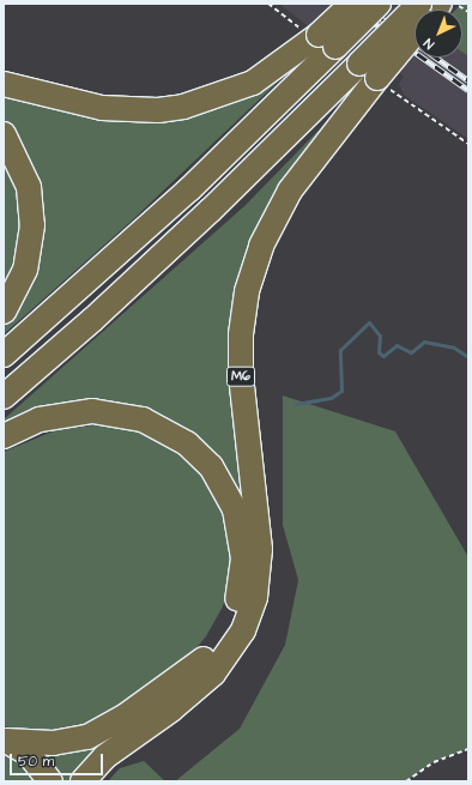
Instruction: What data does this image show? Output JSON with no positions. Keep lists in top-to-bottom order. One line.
{"streets":{"highway":["M6"]},"scale_bar":"50 m","north":"bottom left"}
